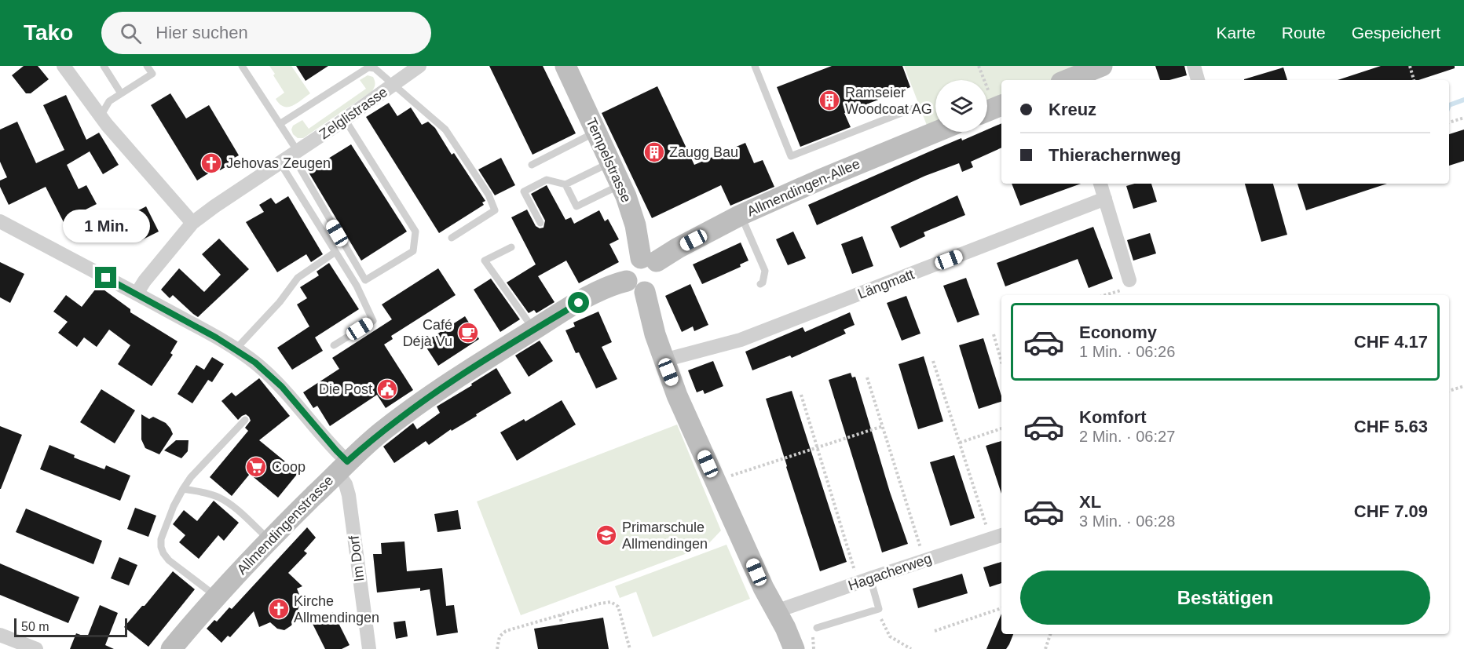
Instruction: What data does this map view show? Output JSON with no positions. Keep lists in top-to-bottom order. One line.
{"streets":{"street":["Zelglistrasse","Tempelstrasse","Allmendingen-Allee","Längmatt","Allmendingenstrasse","Im Dorf","Hagacherweg"]},"crossings":[["Zelglistrasse","Im Dorf"],["Tempelstrasse","Allmendingen-Allee"],["Tempelstrasse","Allmendingenstrasse"],["Allmendingen-Allee","Allmendingenstrasse"],["Allmendingenstrasse","Im Dorf"]],"places":{"building":["Ramseier Woodcoat AG","Zaugg Bau"],"church":["Jehovas Zeugen","Kirche Allmendingen"],"cafe":["Café Déjà Vu"],"public building":["Die Post"],"supermarket":["Coop"],"school or university":["Primarschule Allmendingen"]},"scale_bar":"50 m","page":{"header":"Tako","search":"Hier suchen","nav":["Karte","Route","Gespeichert"],"banner":["Kreuz","Thierachernweg"],"bubble":"1 Min.","list":[{"name":"Economy","note":"1 Min. · 06:26","value":"CHF 4.17"},{"name":"Komfort","note":"2 Min. · 06:27","value":"CHF 5.63"},{"name":"XL","note":"3 Min. · 06:28","value":"CHF 7.09"}],"buttons":"Bestätigen","scale":"50 m"}}
